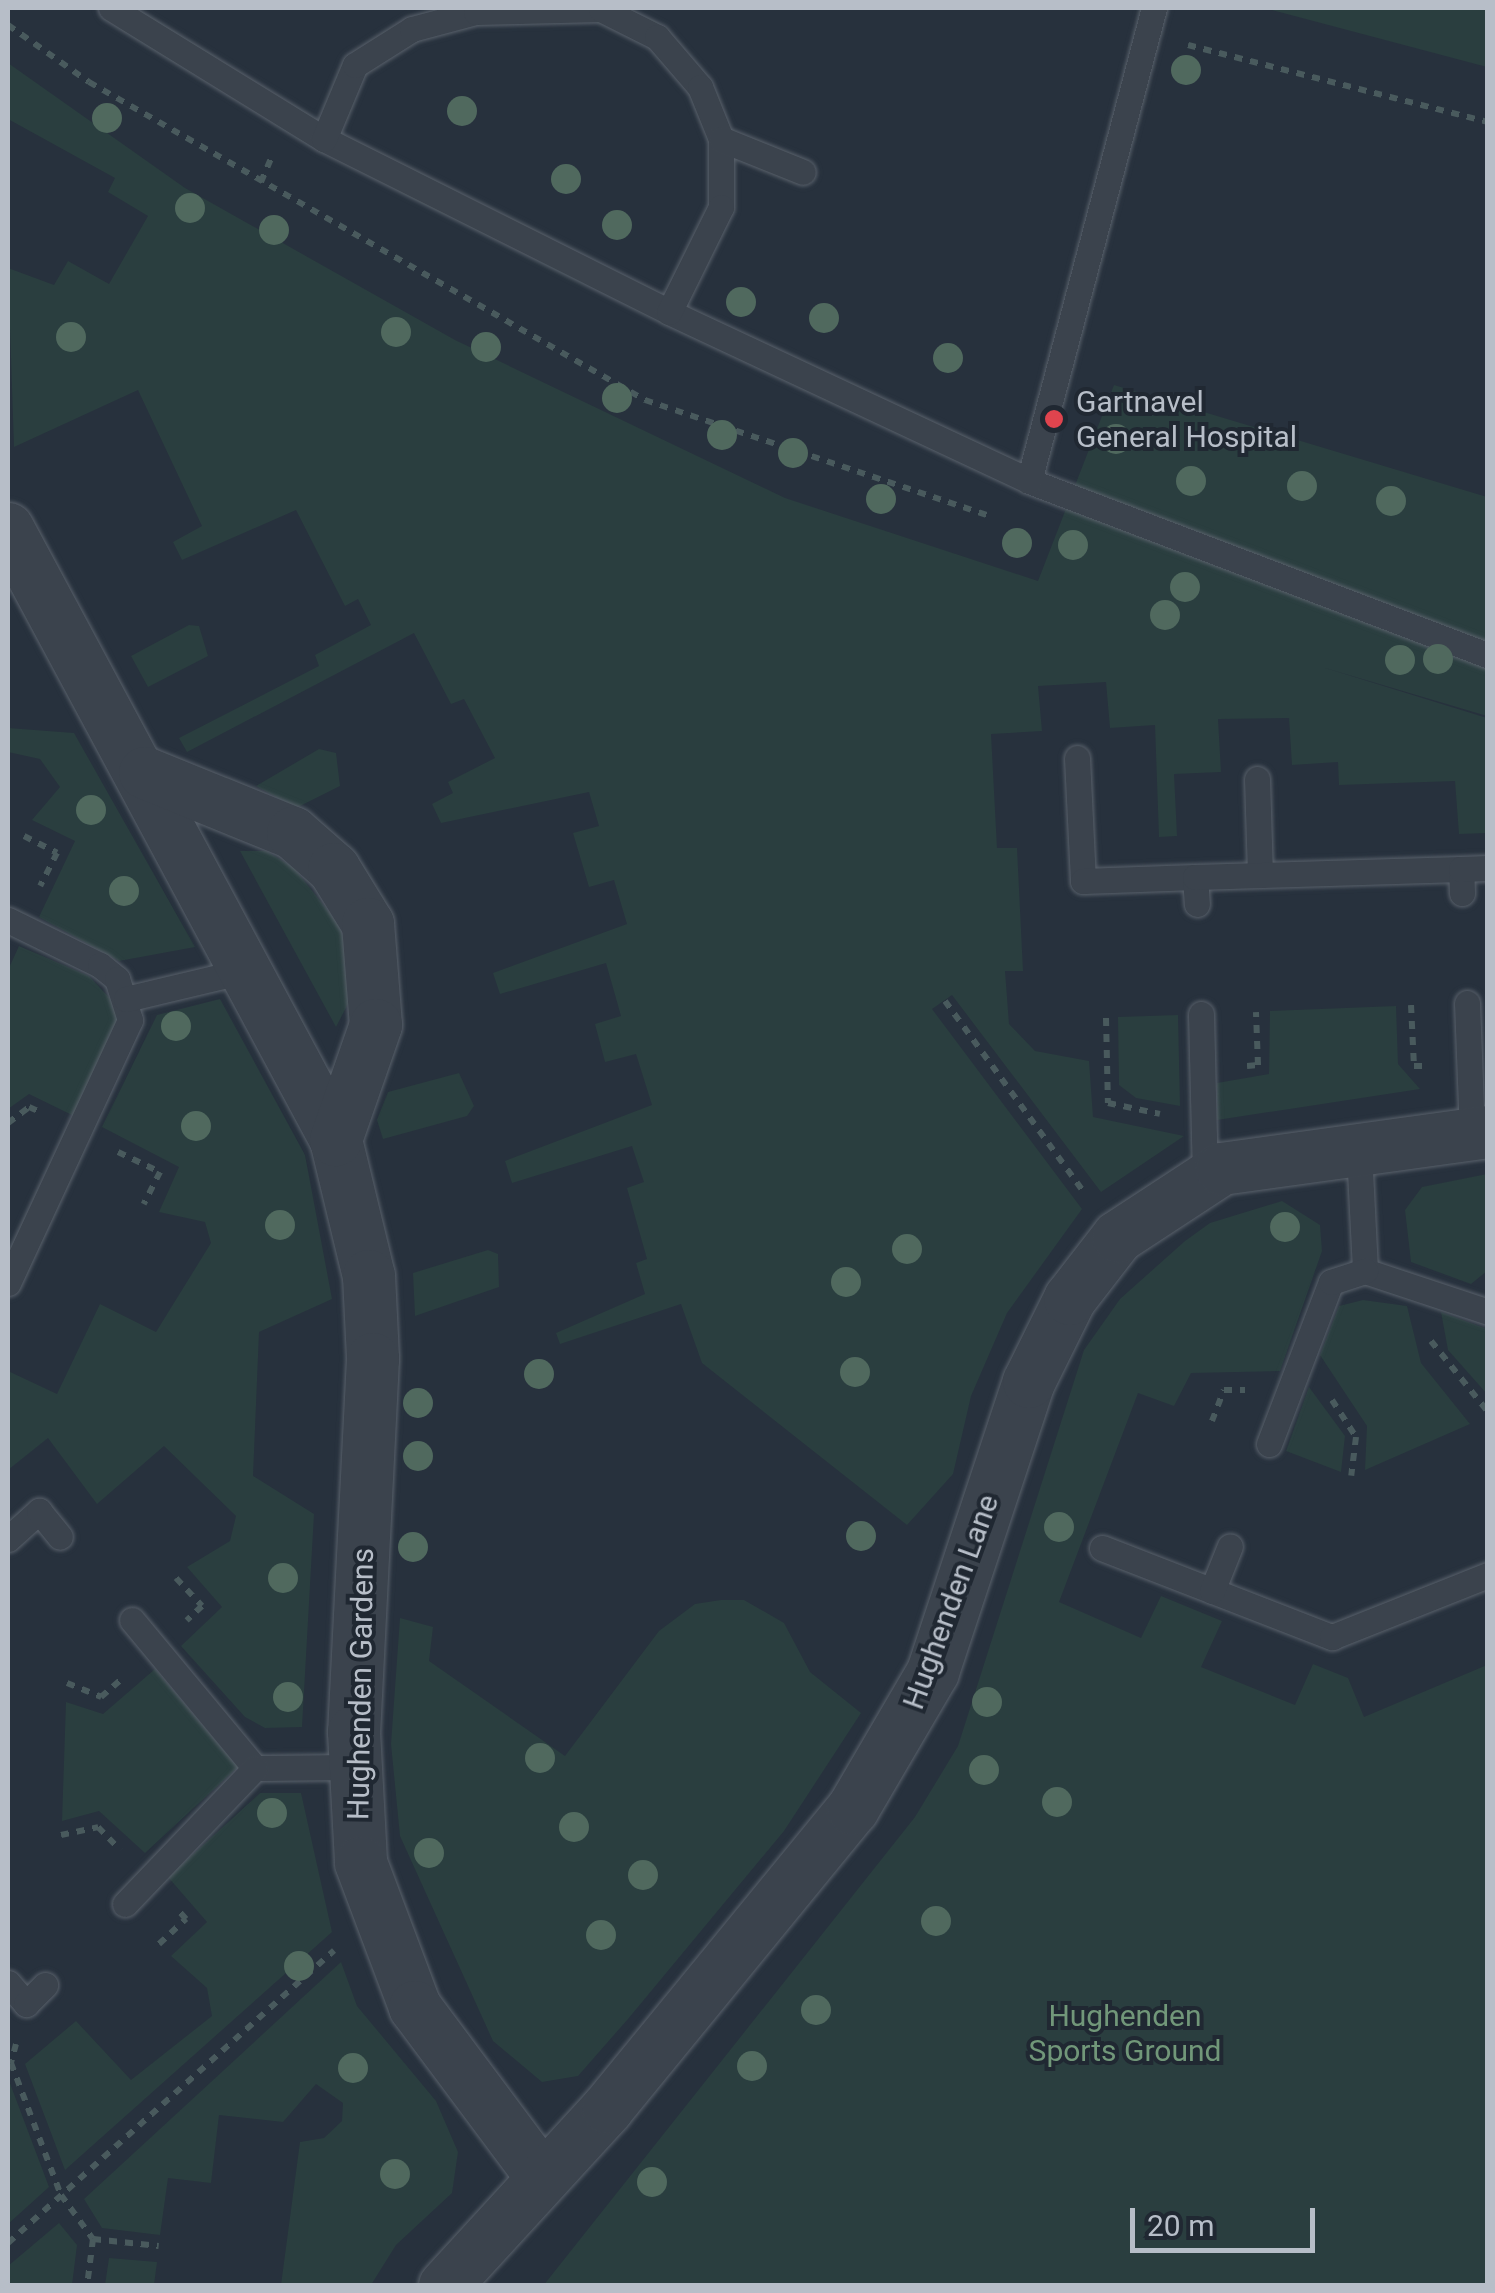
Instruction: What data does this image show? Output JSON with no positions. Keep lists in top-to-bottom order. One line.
{"streets":{"street":["Hughenden Lane","Hughenden Gardens"]},"crossings":[["Hughenden Lane","Hughenden Gardens"]],"parks":["Hughenden Sports Ground"],"places":["Gartnavel General Hospital"],"scale_bar":"20 m"}
